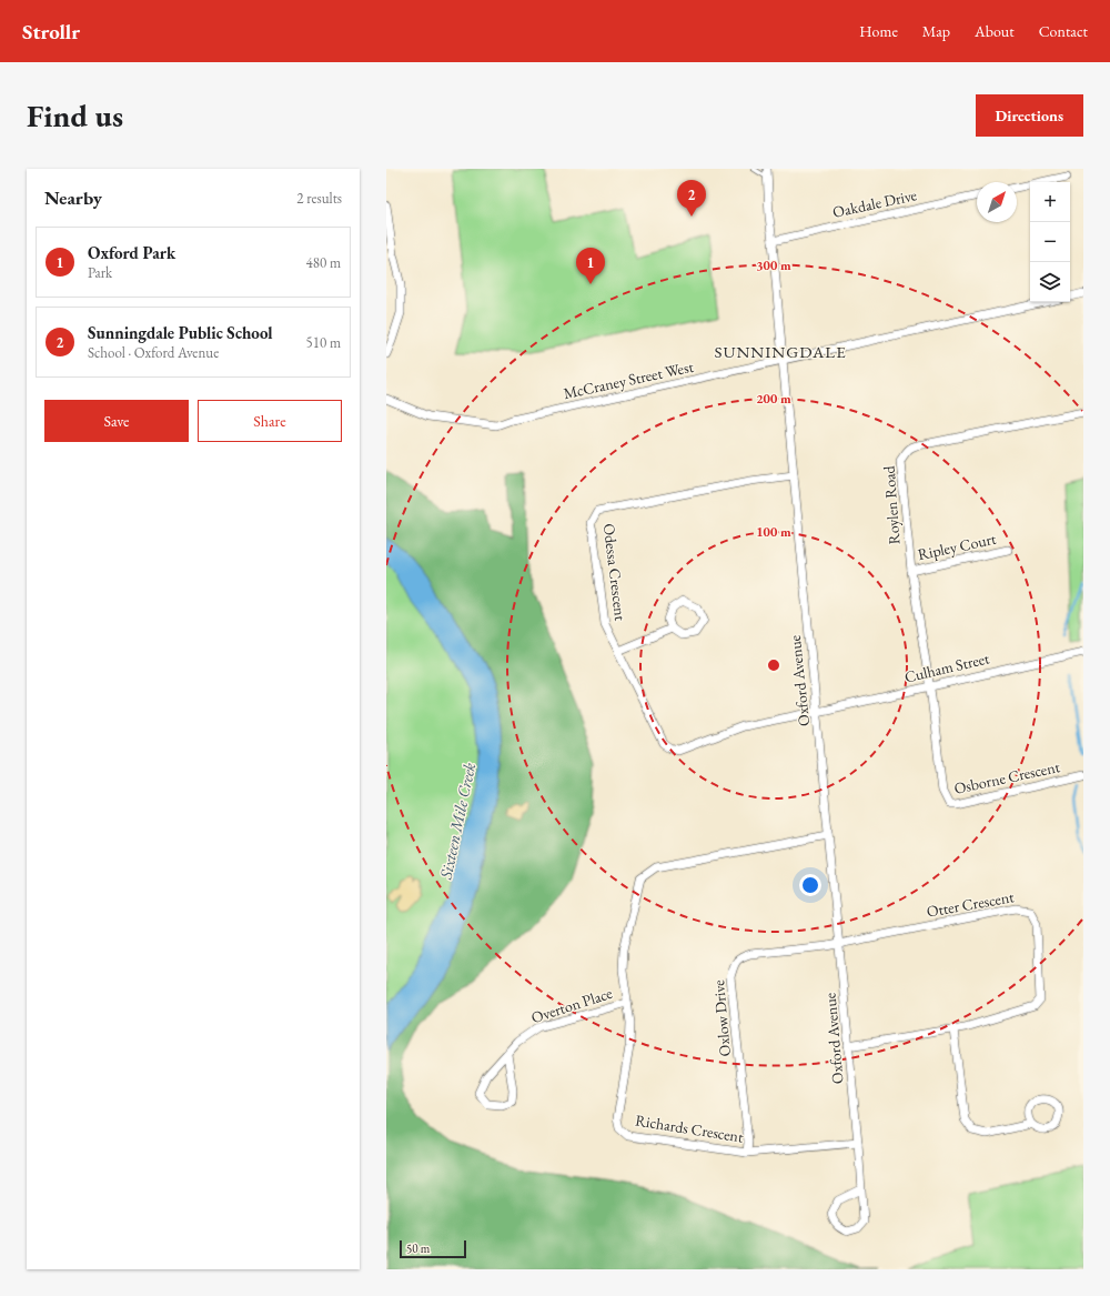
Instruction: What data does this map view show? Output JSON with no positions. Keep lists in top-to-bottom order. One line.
{"streets":{"street":["Oakdale Drive","McCraney Street West","Roylen Road","Ripley Court","Odessa Crescent","Culham Street","Oxford Avenue","Osborne Crescent","Otter Crescent","Overton Place","Oxlow Drive","Richards Crescent"]},"crossings":[["Oakdale Drive","Oxford Avenue"],["McCraney Street West","Oxford Avenue"],["Roylen Road","Ripley Court"],["Roylen Road","Culham Street"],["Roylen Road","Osborne Crescent"],["Odessa Crescent","Culham Street"],["Odessa Crescent","Oxford Avenue"],["Culham Street","Oxford Avenue"],["Culham Street","Osborne Crescent"],["Oxford Avenue","Otter Crescent"],["Oxford Avenue","Oxlow Drive"],["Oxford Avenue","Richards Crescent"],["Otter Crescent","Oxlow Drive"],["Overton Place","Richards Crescent"],["Oxlow Drive","Richards Crescent"]],"districts":["SUNNINGDALE"],"water":["Sixteen Mile Creek"],"scale_bar":"50 m","north":"top right","page":{"header":"Strollr","nav":["Home","Map","About","Contact"],"buttons":["Directions",["Save","Share"]],"title":"Find us","heading":["Nearby","2 results"],"pins":["2","1"],"map_buttons":["+","−"],"list":[{"mark":"1","name":"Oxford Park","note":"Park","value":"480 m"},{"mark":"2","name":"Sunningdale Public School","note":"School · Oxford Avenue","value":"510 m"}],"scale":"50 m"},"rings":["300 m","200 m","100 m"]}
